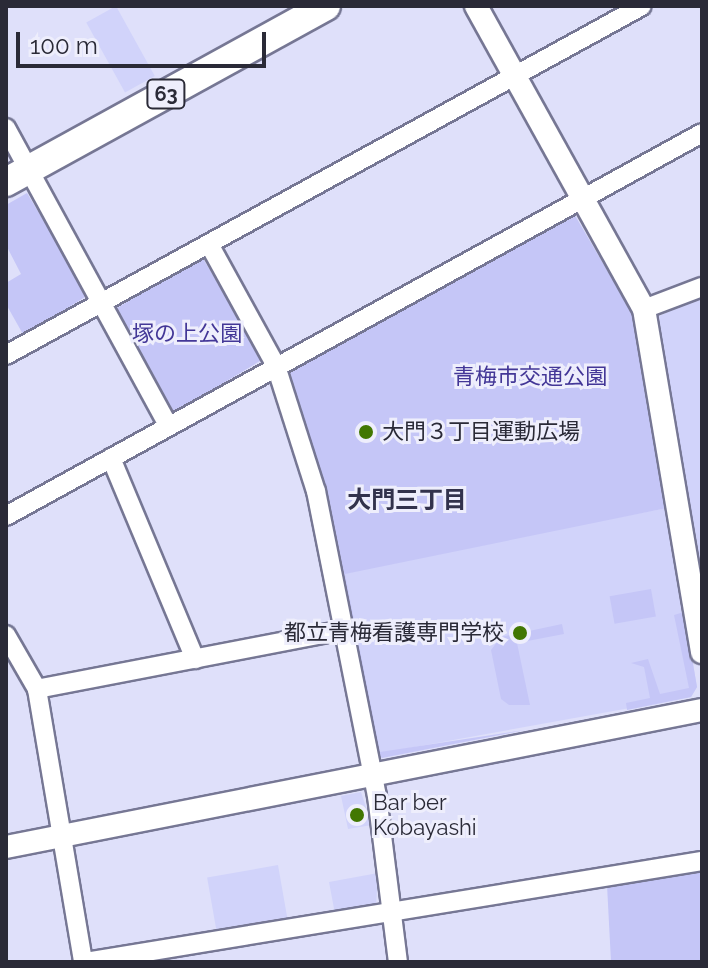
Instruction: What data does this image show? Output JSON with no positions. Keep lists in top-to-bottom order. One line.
{"streets":{"main road":["63"]},"districts":["大門三丁目"],"parks":["塚の上公園","青梅市交通公園"],"places":["大門３丁目運動広場","都立青梅看護専門学校","Bar ber Kobayashi"],"scale_bar":"100 m"}
